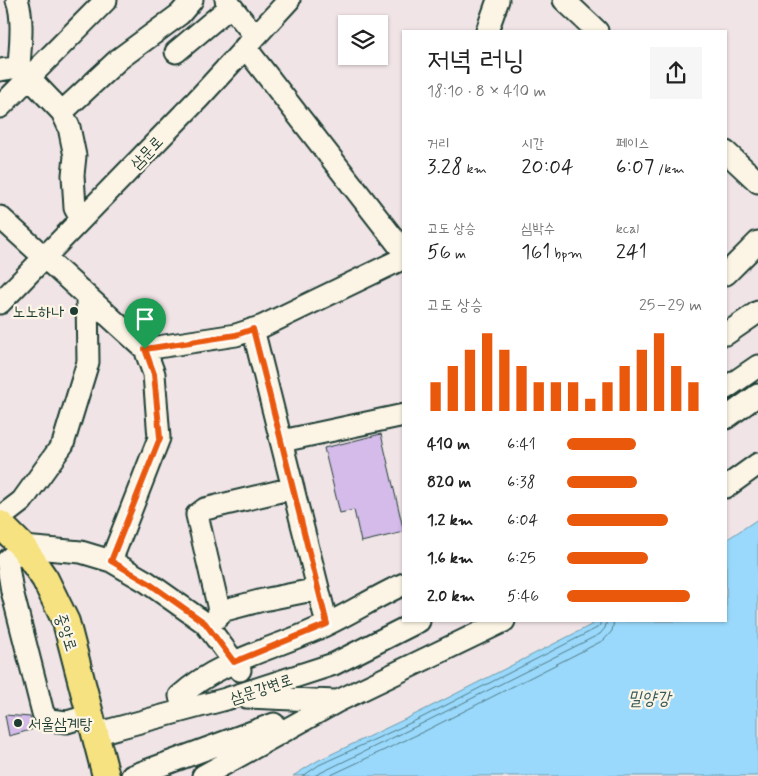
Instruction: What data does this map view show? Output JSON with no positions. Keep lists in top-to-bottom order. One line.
{"streets":{"main road":["중앙로"],"street":["삼문로","삼문강변로"]},"crossings":[["중앙로","삼문강변로"]],"water":["밀양강"],"places":["노노하나","서울삼계탕"],"page":{"heading":["저녁 러닝","18:10 · 8 × 410 m"],"stats":[["거리","3.28 km"],["시간","20:04"],["페이스","6:07 /km"],["고도 상승","56 m"],["심박수","161 bpm"],["kcal","241"]],"chart":["고도 상승","25–29 m"],"list":[{"name":"410 m","note":"6:41"},{"name":"820 m","note":"6:38"},{"name":"1.2 km","note":"6:04"},{"name":"1.6 km","note":"6:25"},{"name":"2.0 km","note":"5:46"}]}}
